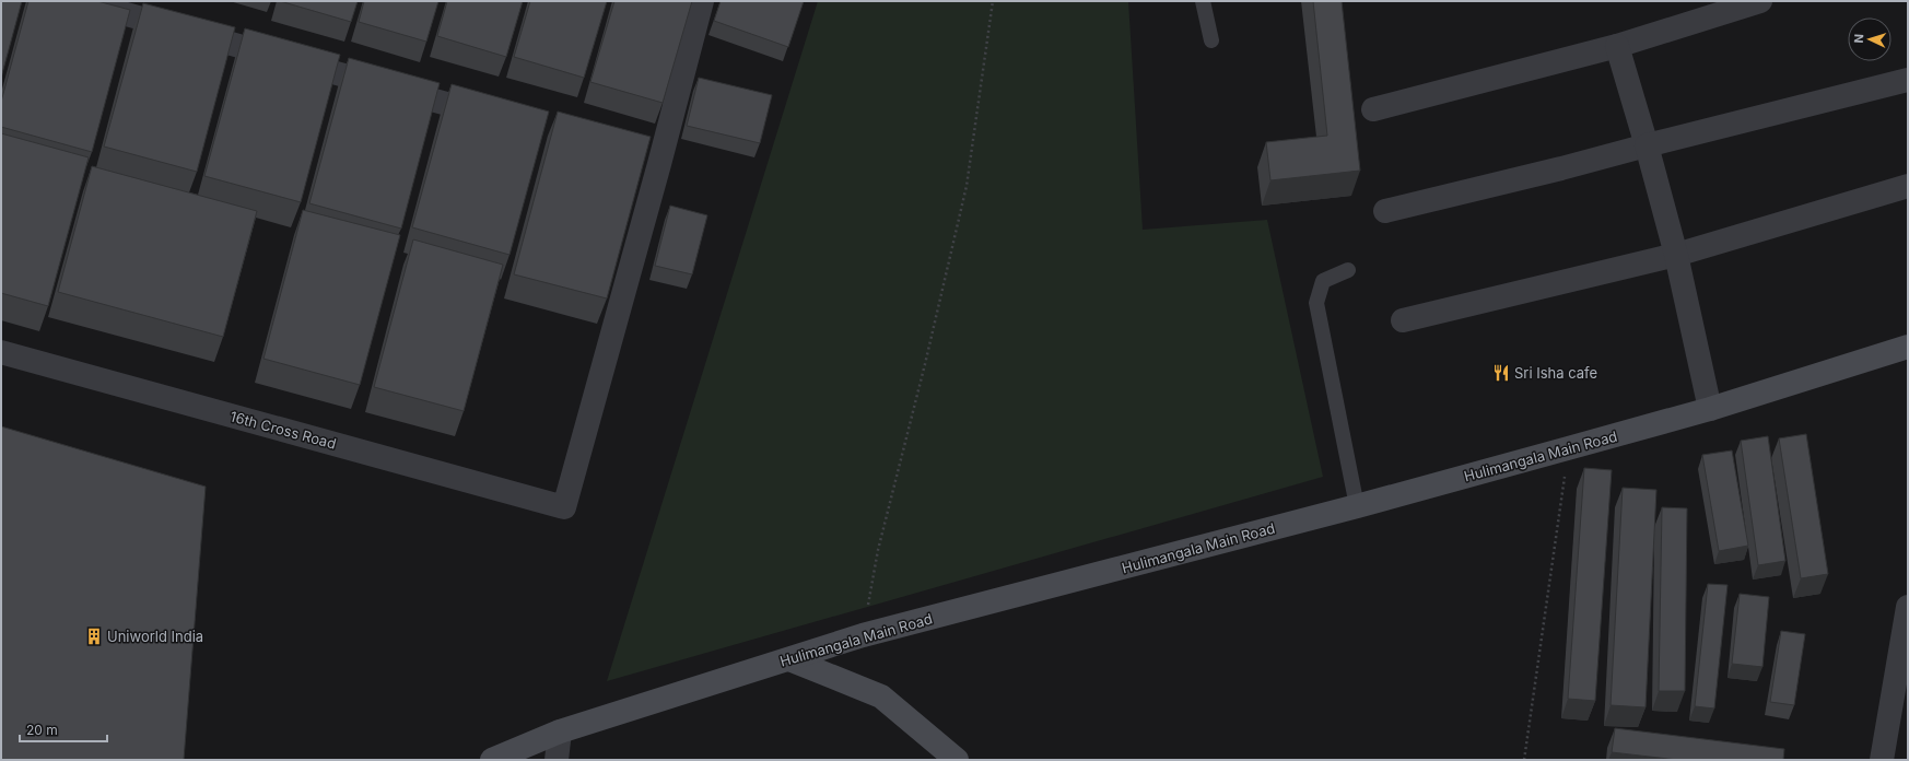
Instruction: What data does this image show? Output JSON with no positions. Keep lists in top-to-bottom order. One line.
{"streets":{"street":["16th Cross Road","Hulimangala Main Road"]},"places":{"restaurant":["Sri Isha cafe"],"building":["Uniworld India"]},"scale_bar":"20 m","north":"left"}
